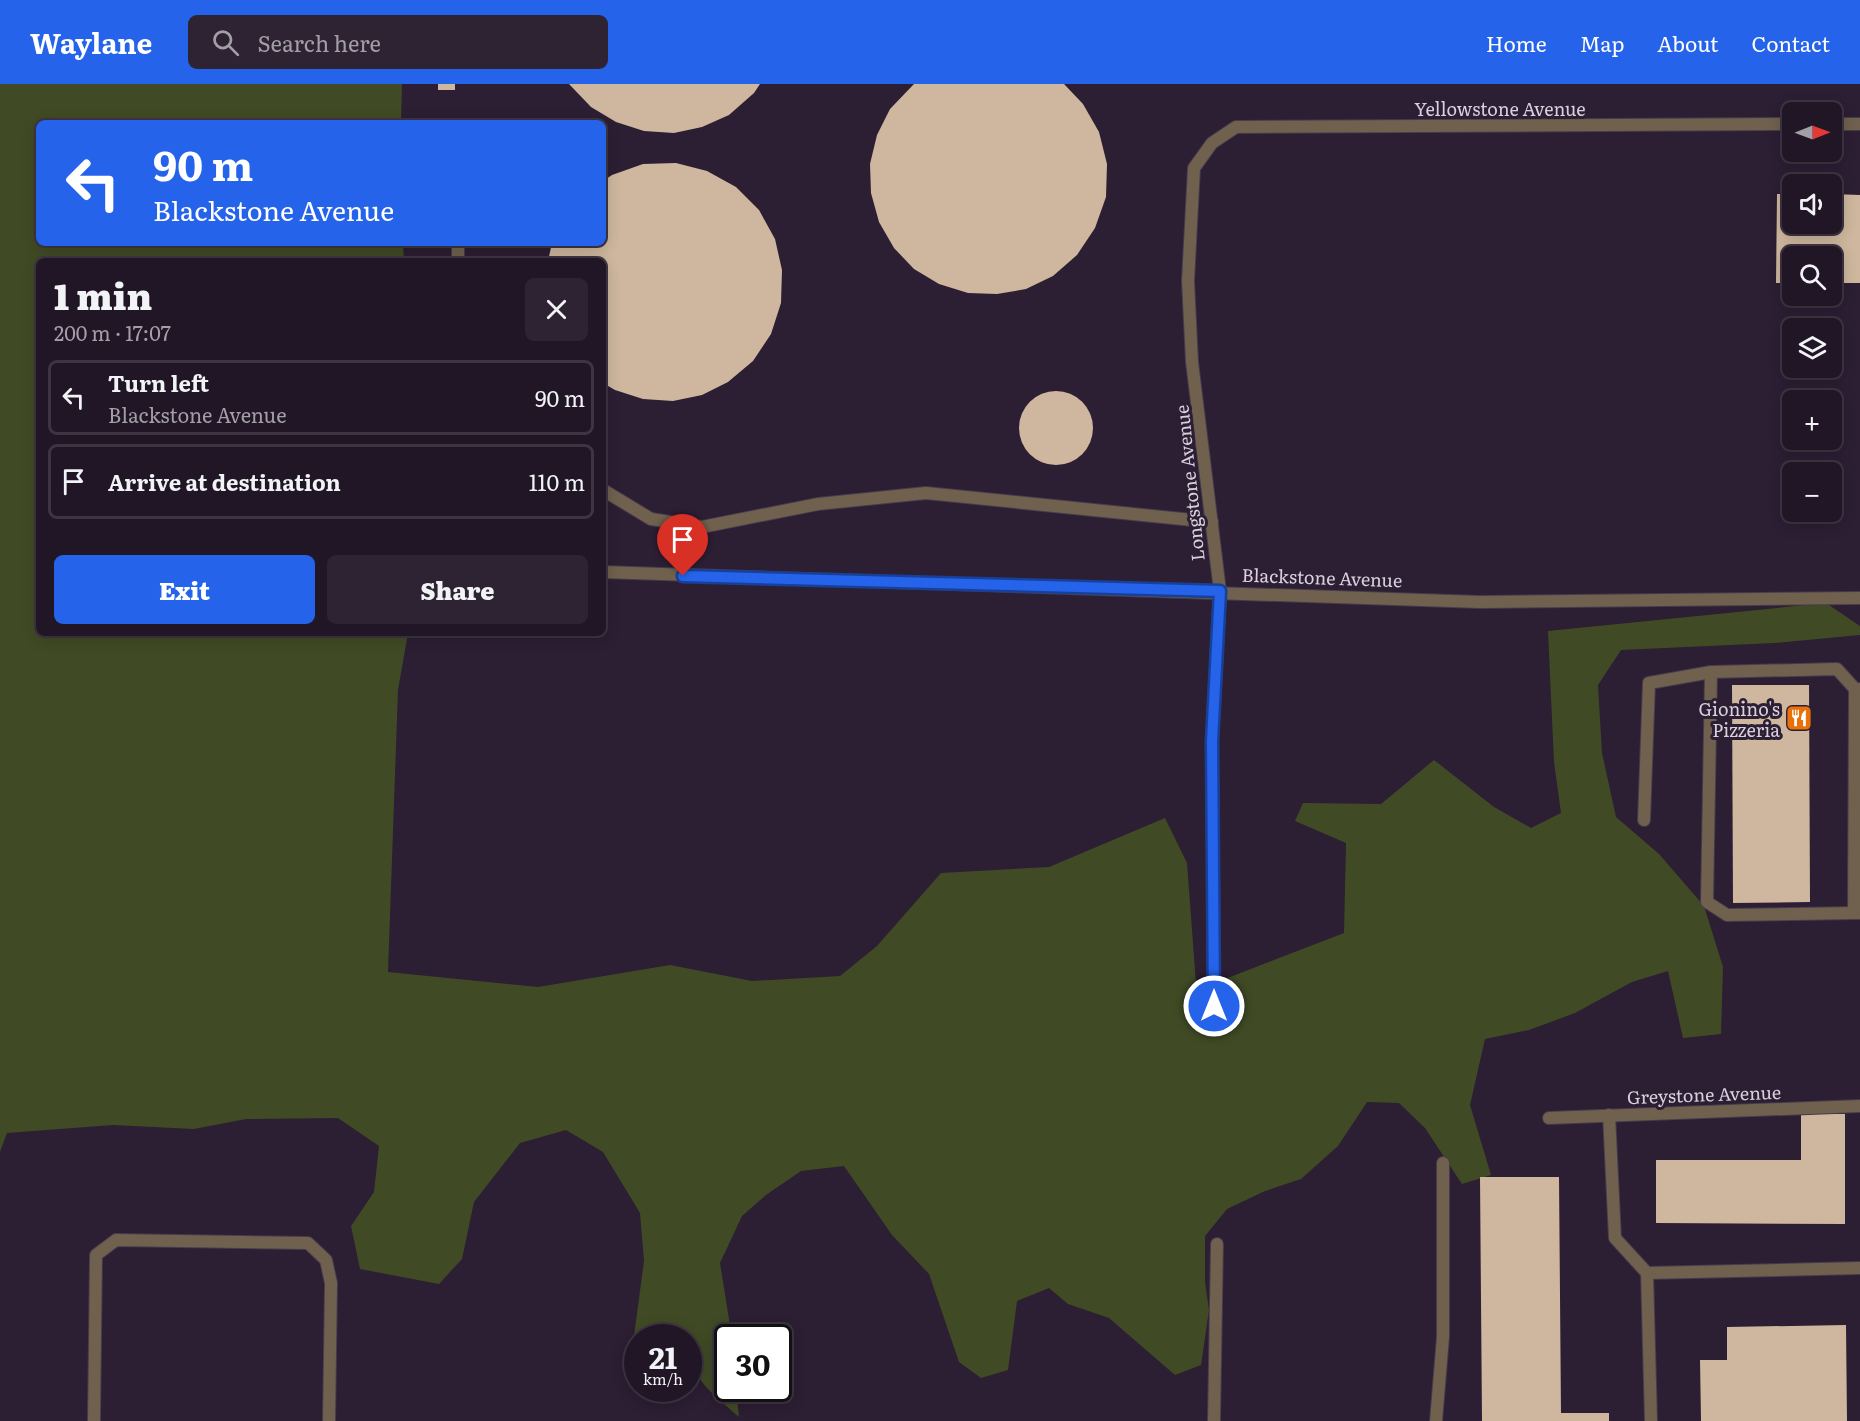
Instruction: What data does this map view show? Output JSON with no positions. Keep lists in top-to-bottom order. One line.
{"streets":{"street":["Yellowstone Avenue","Longstone Avenue","Blackstone Avenue","Greystone Avenue"]},"crossings":[["Yellowstone Avenue","Longstone Avenue"],["Longstone Avenue","Blackstone Avenue"]],"places":{"restaurant":["Gionino's Pizzeria"]},"north":"right","page":{"header":"Waylane","search":"Search here","nav":["Home","Map","About","Contact"],"map_buttons":["+","−"],"turn":["90 m","Blackstone Avenue"],"heading":["1 min","200 m · 17:07"],"list":[{"name":"Turn left","note":"Blackstone Avenue","value":"90 m"},{"name":"Arrive at destination","value":"110 m"}],"buttons":["Exit","Share"],"speed":"21 km/h","limit":"30"}}
